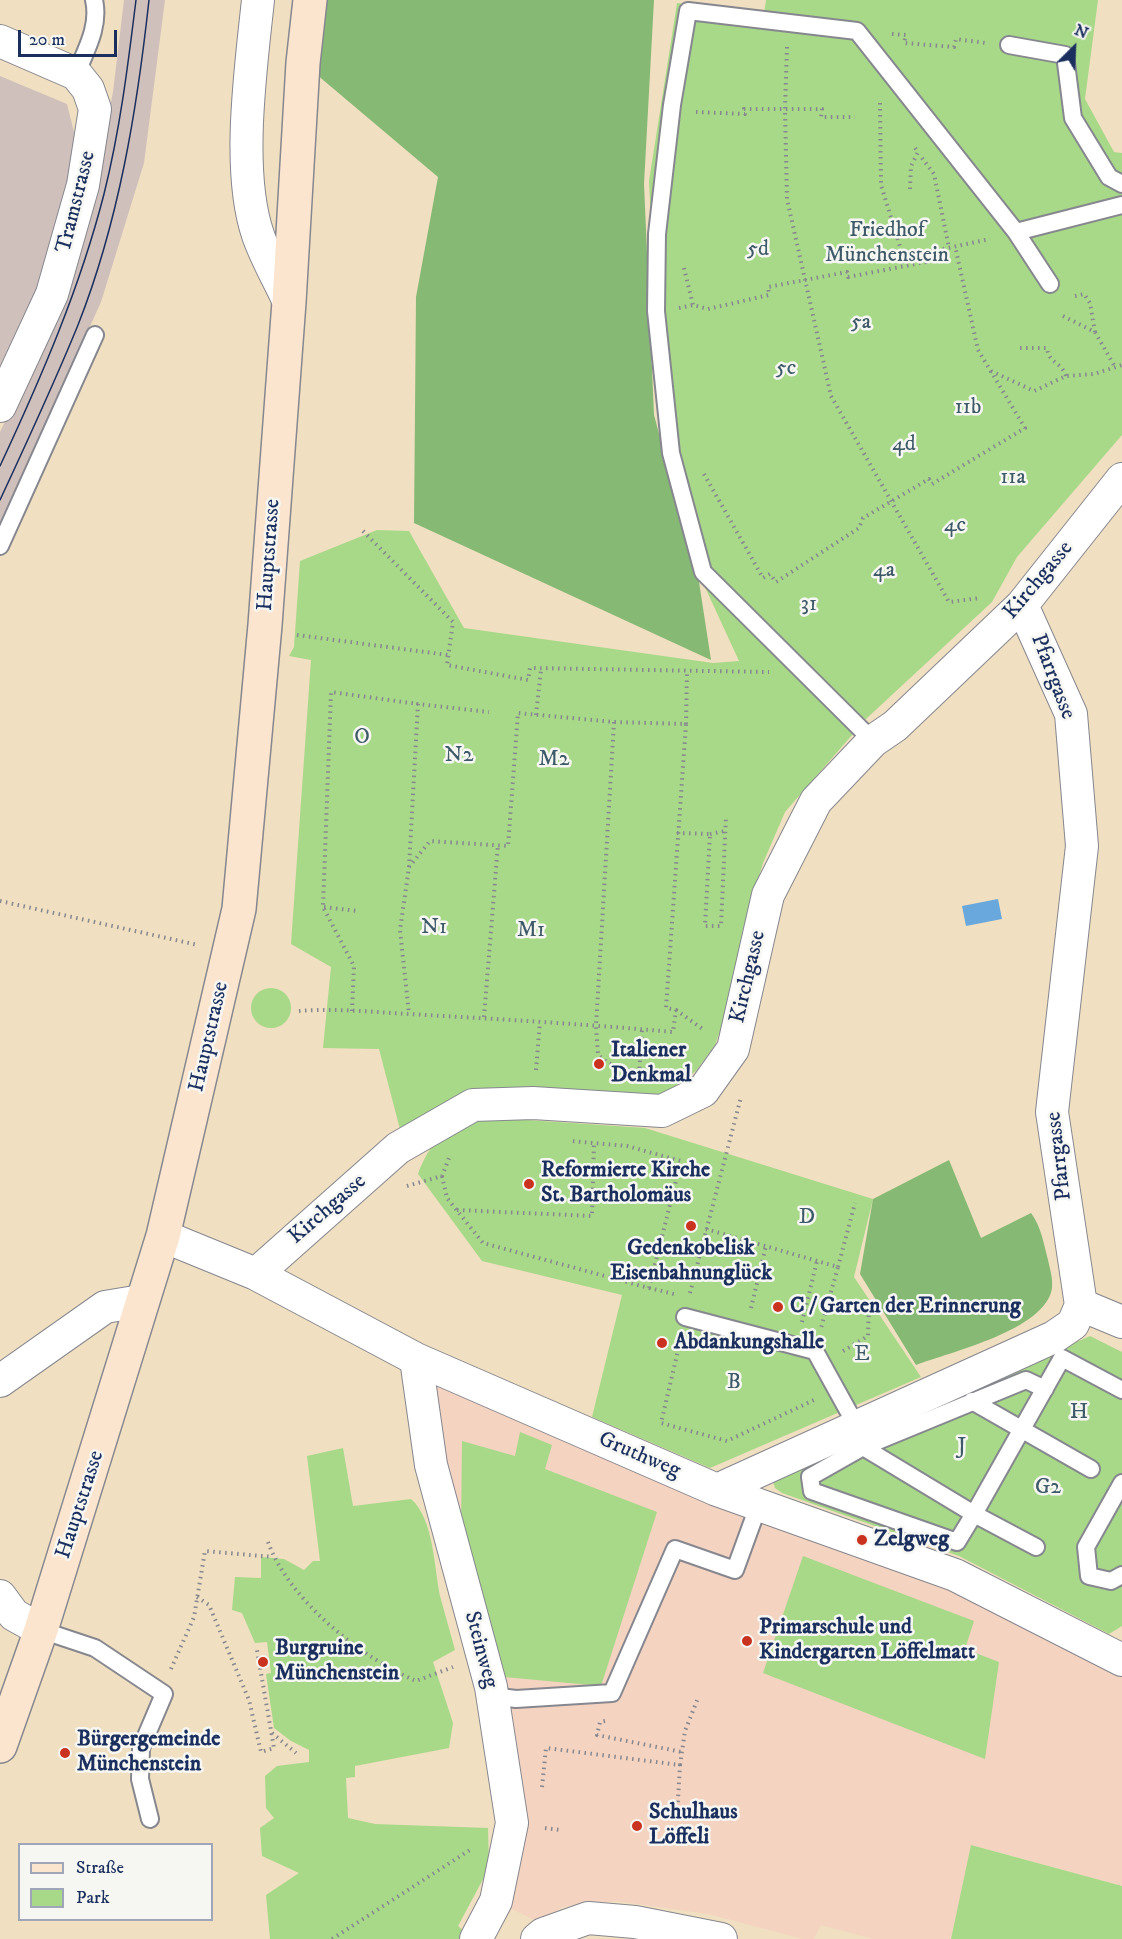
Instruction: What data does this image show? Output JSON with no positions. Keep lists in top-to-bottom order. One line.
{"streets":{"main road":["Hauptstrasse"],"street":["Tramstrasse","Kirchgasse","Pfarrgasse","Gruthweg","Steinweg"]},"crossings":[["Hauptstrasse","Gruthweg"],["Kirchgasse","Pfarrgasse"],["Kirchgasse","Gruthweg"],["Gruthweg","Steinweg"]],"parks":["Friedhof Münchenstein","5d","5a","5c","11b","4d","11a","4c","4a","31","O","N2","M2","N1","M1","D","E","B","H","J","G2"],"places":["Italiener Denkmal","Reformierte Kirche St. Bartholomäus","Gedenkobelisk Eisenbahnunglück","C / Garten der Erinnerung","Abdankungshalle","Zelgweg","Primarschule und Kindergarten Löffelmatt","Burgruine Münchenstein","Bürgergemeinde Münchenstein","Schulhaus Löffeli"],"legend":["Straße","Park"],"scale_bar":"20 m","north":"top right"}
